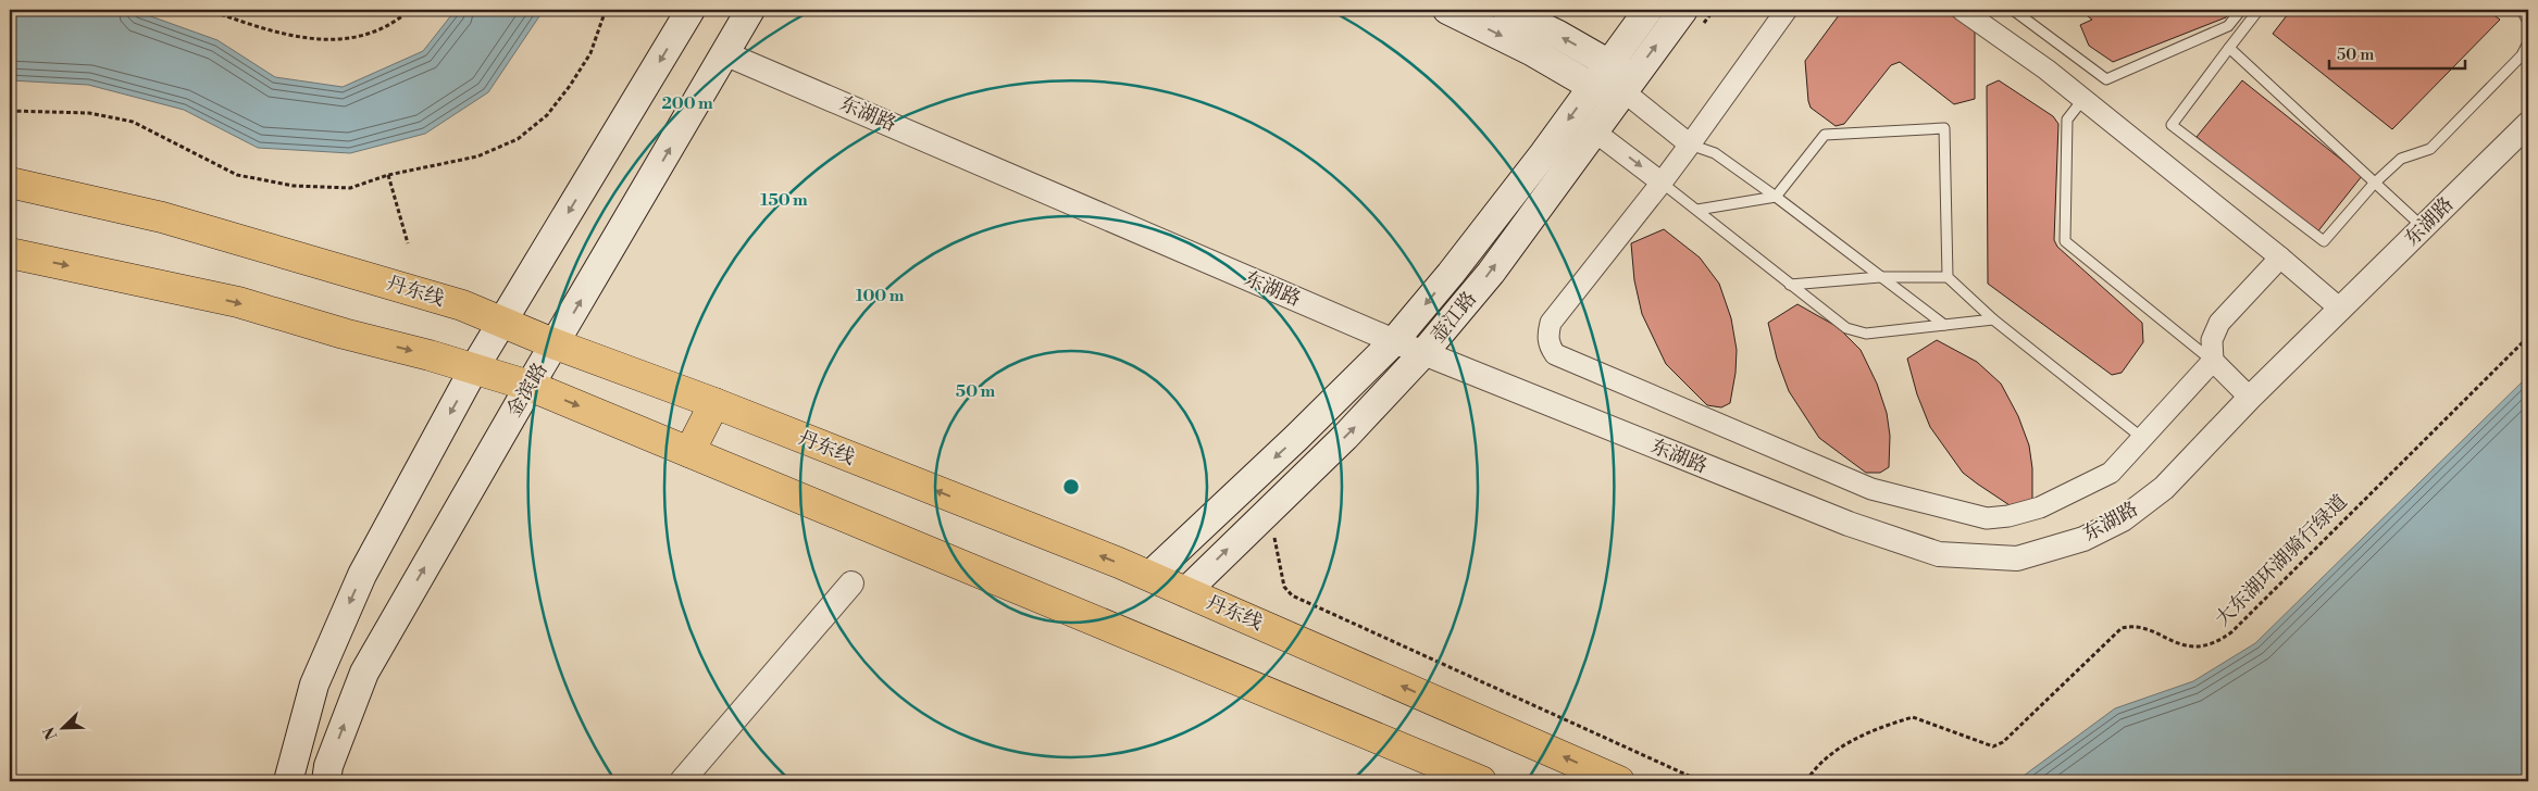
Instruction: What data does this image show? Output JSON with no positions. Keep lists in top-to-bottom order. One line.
{"streets":{"highway":["丹东线"],"main road":["壶江路","金滨路"],"street":["东湖路"],"path":["大东湖环湖骑行绿道"]},"crossings":[["东湖路","壶江路"],["东湖路","金滨路"],["丹东线","壶江路"],["丹东线","金滨路"]],"scale_bar":"50 m","north":"bottom left","rings":["200 m","150 m","100 m","50 m"]}
